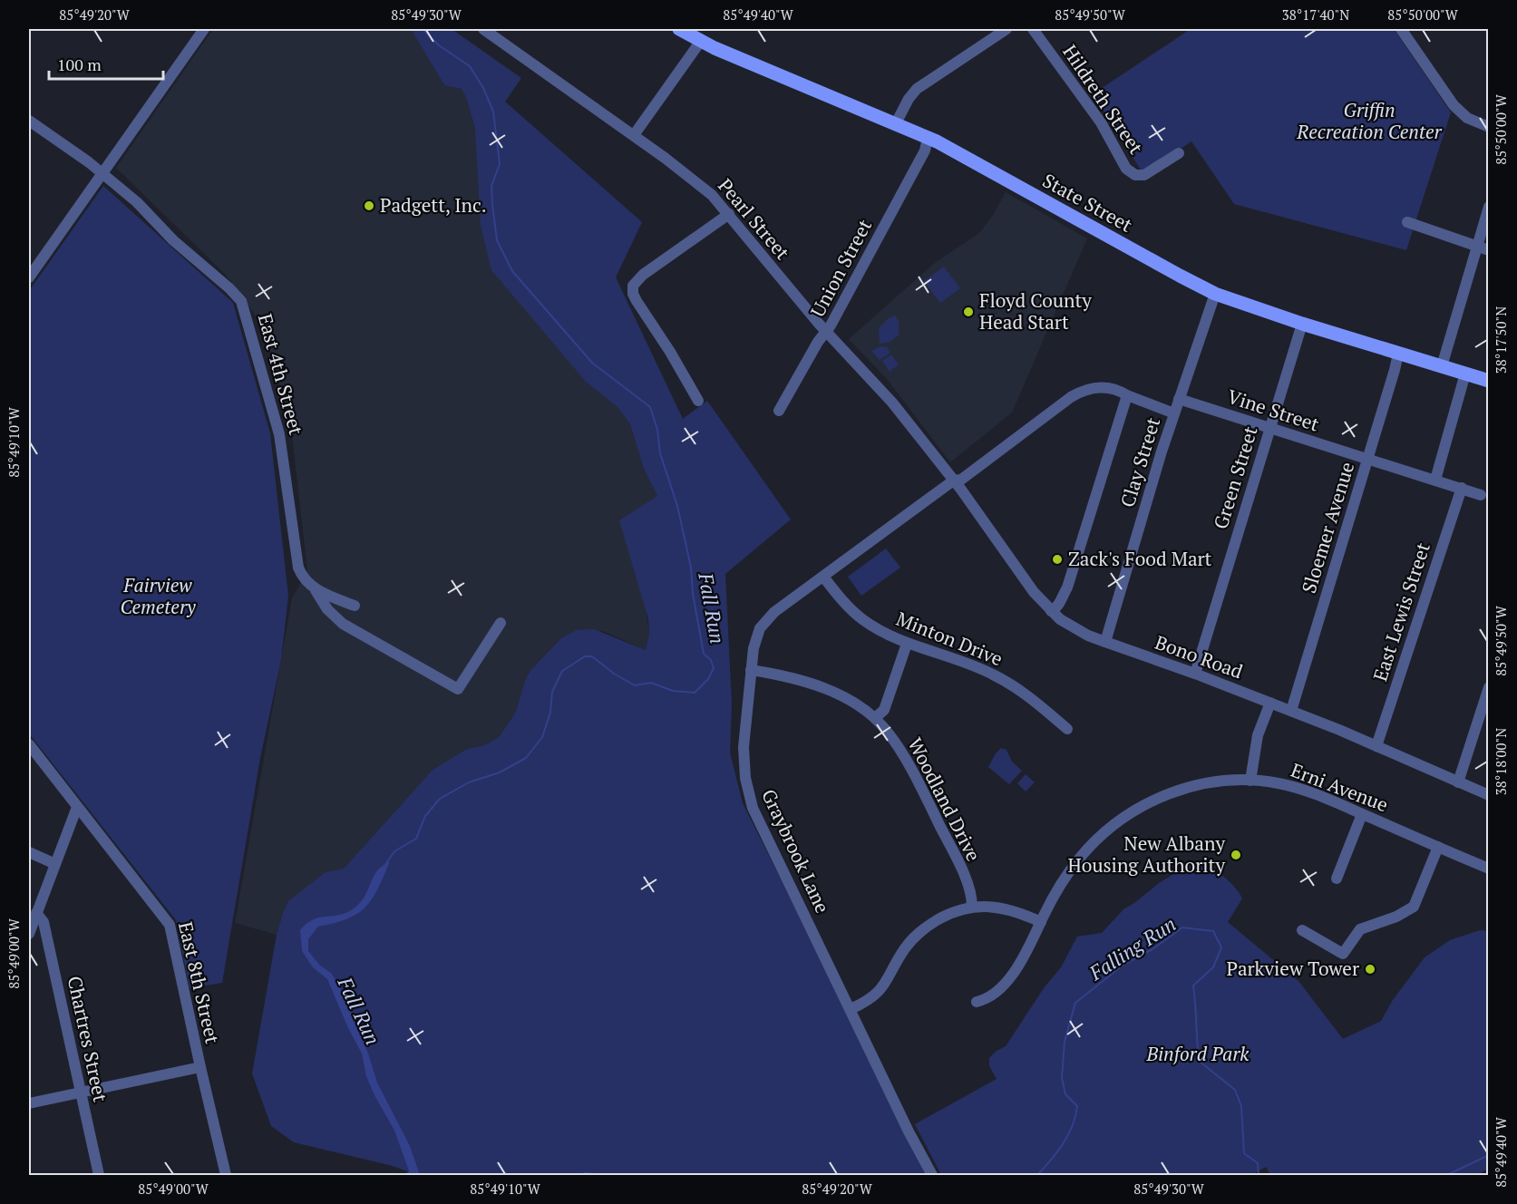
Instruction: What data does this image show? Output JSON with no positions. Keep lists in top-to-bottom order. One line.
{"streets":{"main road":["State Street"],"street":["Hildreth Street","Pearl Street","Union Street","East 4th Street","Vine Street","Clay Street","Green Street","Sloemer Avenue","East Lewis Street","Minton Drive","Bono Road","Erni Avenue","Woodland Drive","Graybrook Lane","East 8th Street","Chartres Street"]},"crossings":[["State Street","Union Street"],["State Street","Clay Street"],["State Street","Green Street"],["State Street","Sloemer Avenue"],["Pearl Street","Union Street"],["Pearl Street","Bono Road"],["Pearl Street","Graybrook Lane"],["Vine Street","Clay Street"],["Vine Street","Green Street"],["Vine Street","Sloemer Avenue"],["Vine Street","East Lewis Street"],["Clay Street","Bono Road"],["Clay Street","Graybrook Lane"],["Green Street","Bono Road"],["Sloemer Avenue","Bono Road"],["East Lewis Street","Bono Road"],["Minton Drive","Graybrook Lane"],["Bono Road","Graybrook Lane"],["Woodland Drive","Graybrook Lane"]],"water":["Fall Run","Falling Run"],"parks":["Griffin Recreation Center","Fairview Cemetery","Binford Park"],"places":["Padgett, Inc.","Floyd County Head Start","Zack's Food Mart","New Albany Housing Authority","Parkview Tower"],"scale_bar":"100 m","coordinates":["85°49'20\"W","85°49'30\"W","85°49'40\"W","85°49'50\"W","38°17'40\"N","85°50'00\"W","38°17'50\"N","85°49'10\"W","38°18'00\"N","85°49'00\"W"]}
